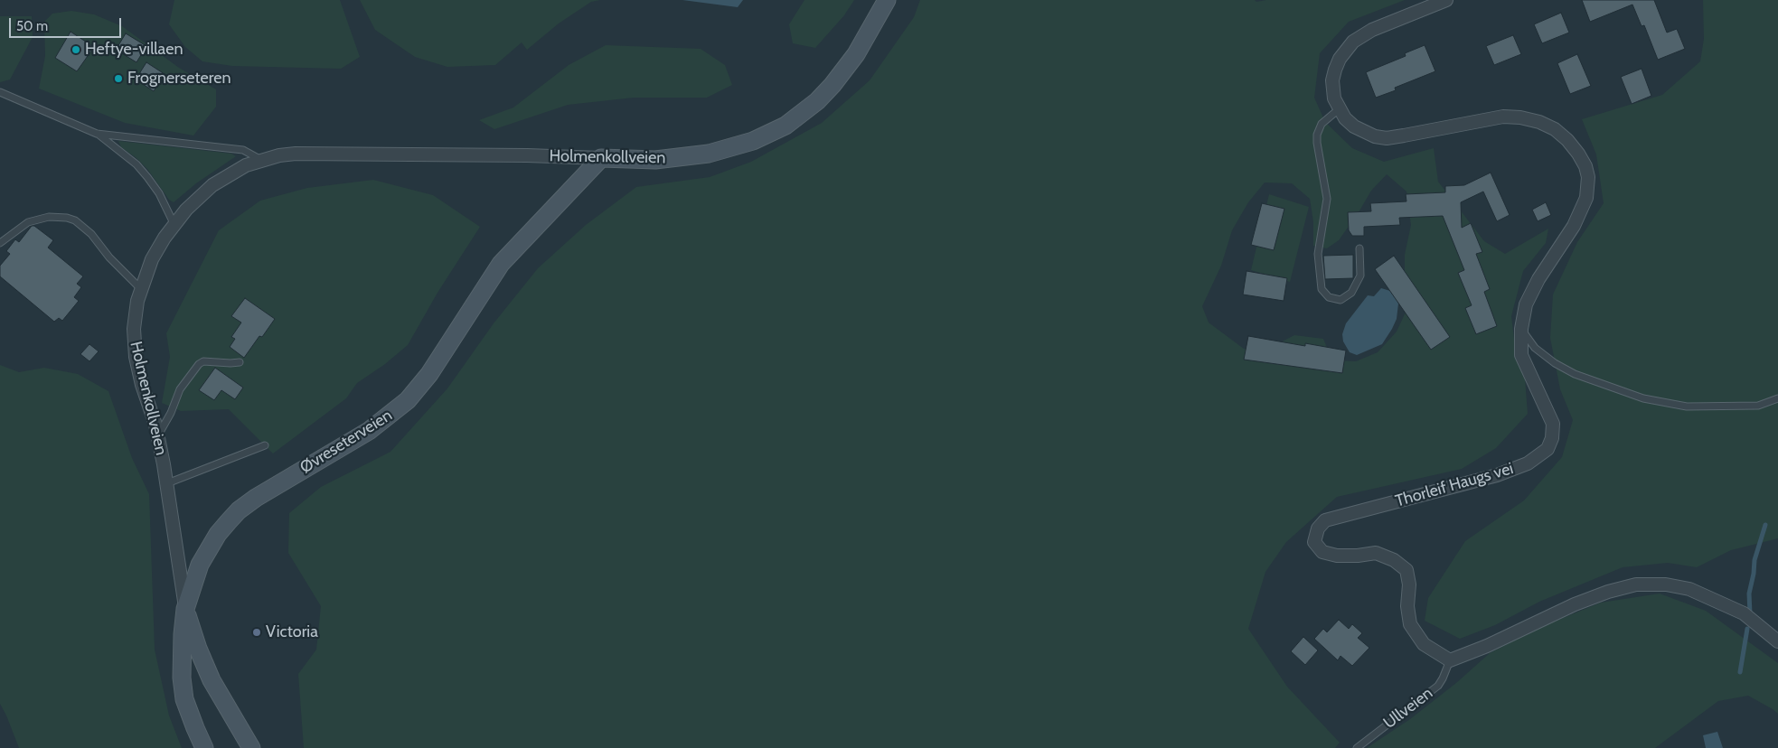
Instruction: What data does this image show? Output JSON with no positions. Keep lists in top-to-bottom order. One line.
{"streets":{"main road":["Holmenkollveien","Øvreseterveien"],"street":["Thorleif Haugs vei"],"lane":["Ullveien"]},"crossings":[["Holmenkollveien","Øvreseterveien"],["Thorleif Haugs vei","Ullveien"]],"places":["Heftye-villaen","Frognerseteren","Victoria"],"scale_bar":"50 m"}
